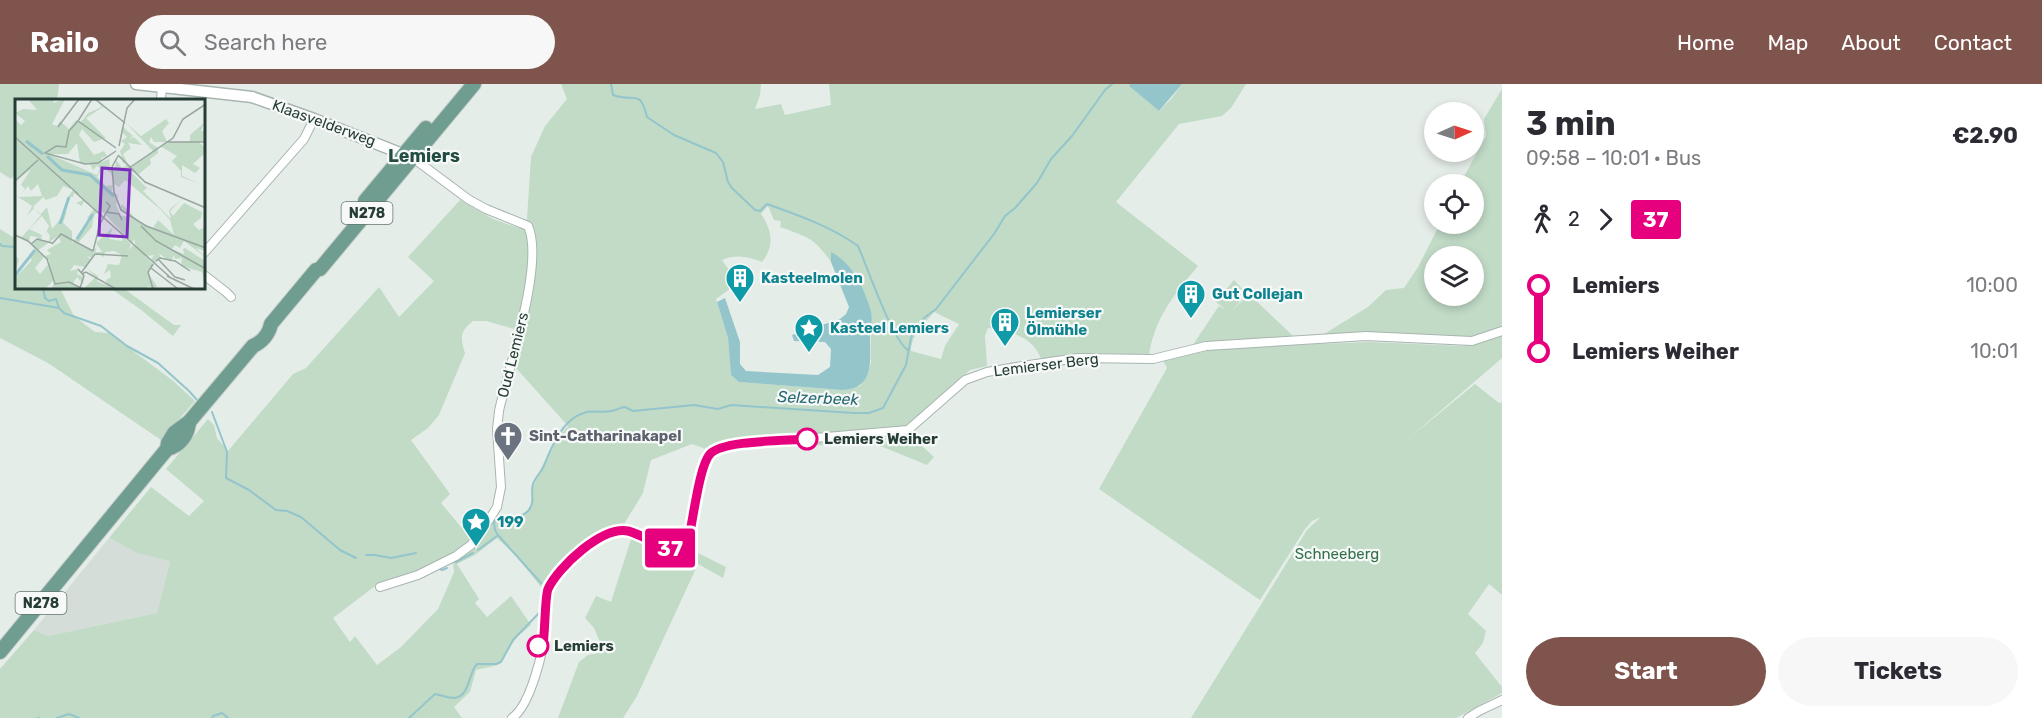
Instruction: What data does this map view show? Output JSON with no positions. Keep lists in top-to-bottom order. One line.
{"streets":{"main road":["N278"],"street":["Klaasvelderweg","Oud Lemiers","Lemierser Berg"]},"crossings":[["Klaasvelderweg","N278"],["Klaasvelderweg","Oud Lemiers"],["N278","Oud Lemiers"]],"districts":["Lemiers"],"water":["Selzerbeek"],"parks":["Schneeberg"],"places":{"building":["Kasteelmolen","Gut Collejan","Lemierser Ölmühle"],"place":["Kasteel Lemiers","199"],"other":["Lemiers Weiher","Lemiers"],"church":["Sint-Catharinakapel"]},"lines":["bus line 37"],"north":"right","page":{"header":"Railo","search":"Search here","nav":["Home","Map","About","Contact"],"on_map":"37","heading":["3 min","09:58 – 10:01 · Bus","€2.90"],"legs":["2","37"],"list":[{"name":"Lemiers","value":"10:00"},{"name":"Lemiers Weiher","value":"10:01"}],"buttons":["Start","Tickets"]}}
